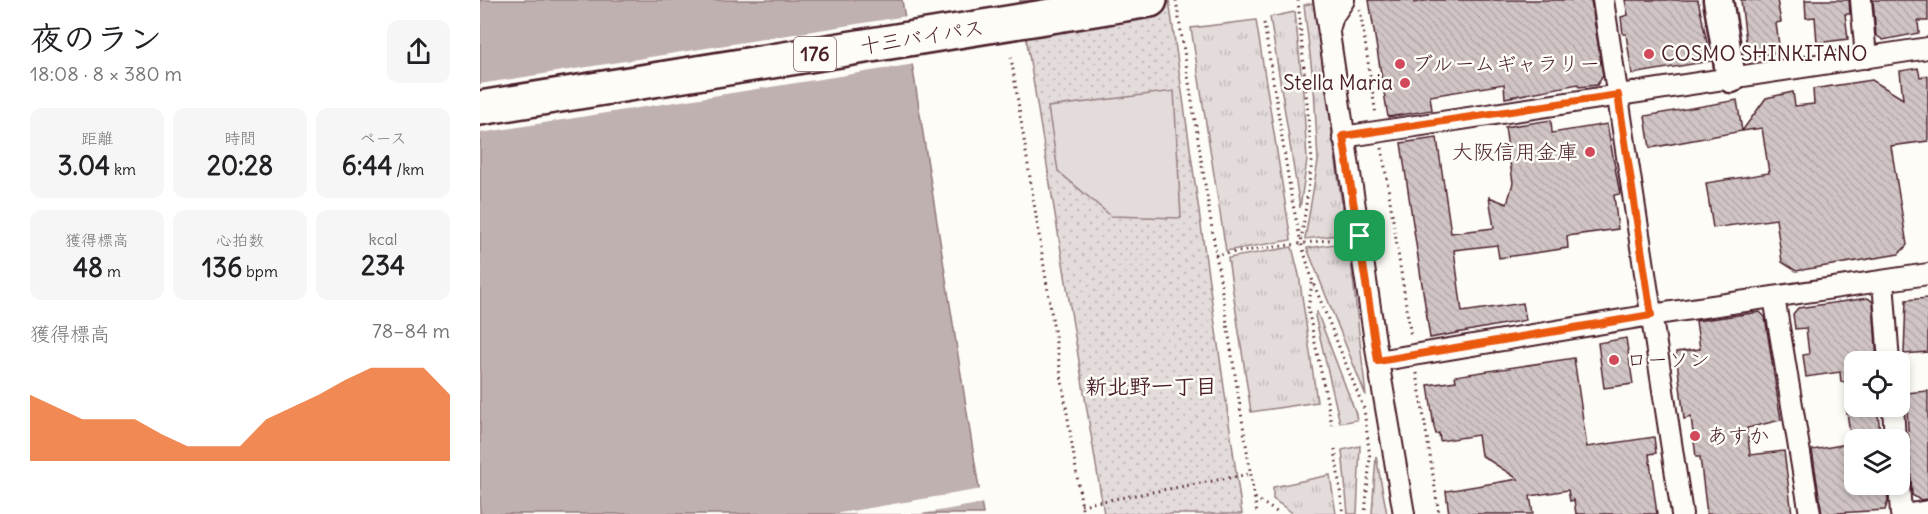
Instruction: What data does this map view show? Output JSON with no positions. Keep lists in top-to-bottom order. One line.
{"streets":{"highway":["十三バイパス","176"]},"districts":["新北野一丁目"],"places":["COSMO SHINKITANO","ブルームギャラリー","Stella Maria","大阪信用金庫","ローソン","あすか"],"page":{"heading":["夜のラン","18:08 · 8 × 380 m"],"stats":[["距離","3.04 km"],["時間","20:28"],["ペース","6:44 /km"],["獲得標高","48 m"],["心拍数","136 bpm"],["kcal","234"]],"chart":["獲得標高","78–84 m"]}}
